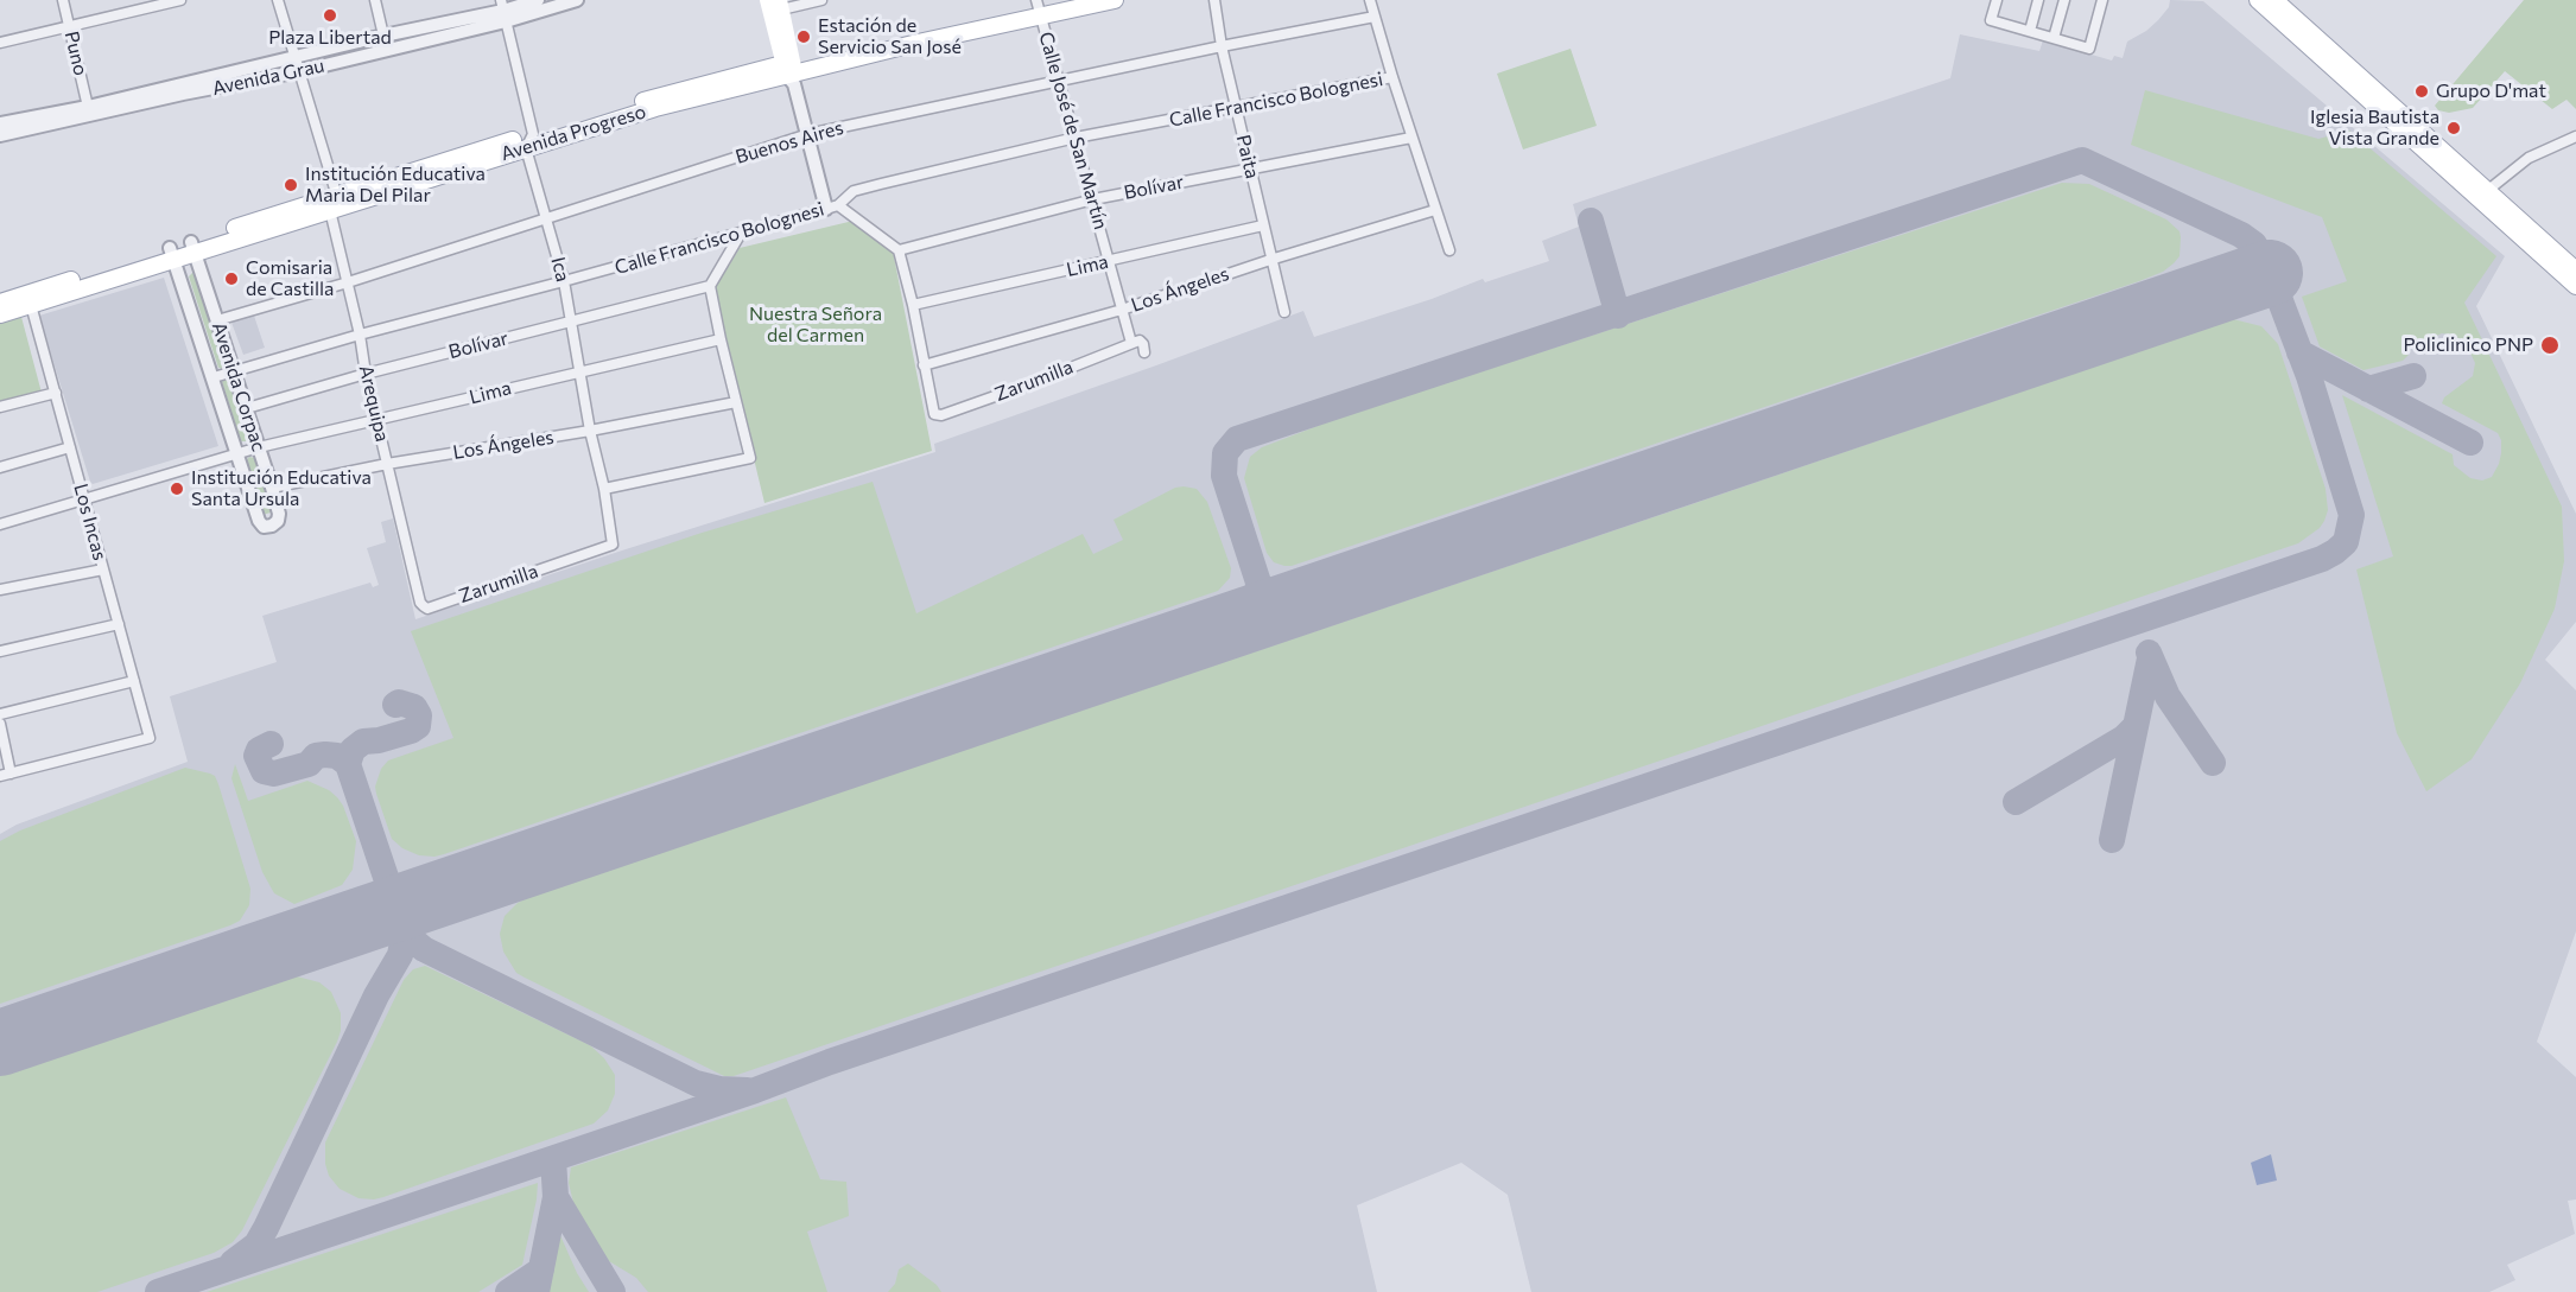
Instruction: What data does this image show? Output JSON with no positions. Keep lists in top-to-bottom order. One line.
{"streets":{"main road":["Avenida Progreso"],"street":["Puno","Avenida Grau","Calle Francisco Bolognesi","Calle José de San Martín","Buenos Aires","Paita","Bolívar","Lima","Ica","Los Ángeles","Zarumilla","Avenida Corpac","Arequipa","Los Incas"]},"crossings":[["Puno","Avenida Grau"],["Avenida Grau","Ica"],["Avenida Grau","Arequipa"],["Calle Francisco Bolognesi","Calle José de San Martín"],["Calle Francisco Bolognesi","Paita"],["Calle Francisco Bolognesi","Ica"],["Calle Francisco Bolognesi","Avenida Corpac"],["Calle Francisco Bolognesi","Arequipa"],["Calle José de San Martín","Avenida Progreso"],["Calle José de San Martín","Buenos Aires"],["Calle José de San Martín","Bolívar"],["Calle José de San Martín","Lima"],["Calle José de San Martín","Los Ángeles"],["Calle José de San Martín","Zarumilla"],["Avenida Progreso","Ica"],["Avenida Progreso","Avenida Corpac"],["Avenida Progreso","Arequipa"],["Avenida Progreso","Los Incas"],["Buenos Aires","Paita"],["Buenos Aires","Ica"],["Buenos Aires","Avenida Corpac"],["Buenos Aires","Arequipa"],["Paita","Bolívar"],["Paita","Lima"],["Paita","Los Ángeles"],["Bolívar","Ica"],["Bolívar","Avenida Corpac"],["Bolívar","Arequipa"],["Lima","Ica"],["Lima","Avenida Corpac"],["Lima","Arequipa"],["Lima","Los Incas"],["Ica","Los Ángeles"],["Ica","Zarumilla"],["Los Ángeles","Zarumilla"],["Los Ángeles","Avenida Corpac"],["Los Ángeles","Arequipa"],["Zarumilla","Arequipa"]],"parks":["Nuestra Señora del Carmen"],"places":["Plaza Libertad","Estación de Servicio San José","Grupo D'mat","Iglesia Bautista Vista Grande","Institución Educativa Maria Del Pilar","Comisaria de Castilla","Policlinico PNP","Institución Educativa Santa Ursula"]}
